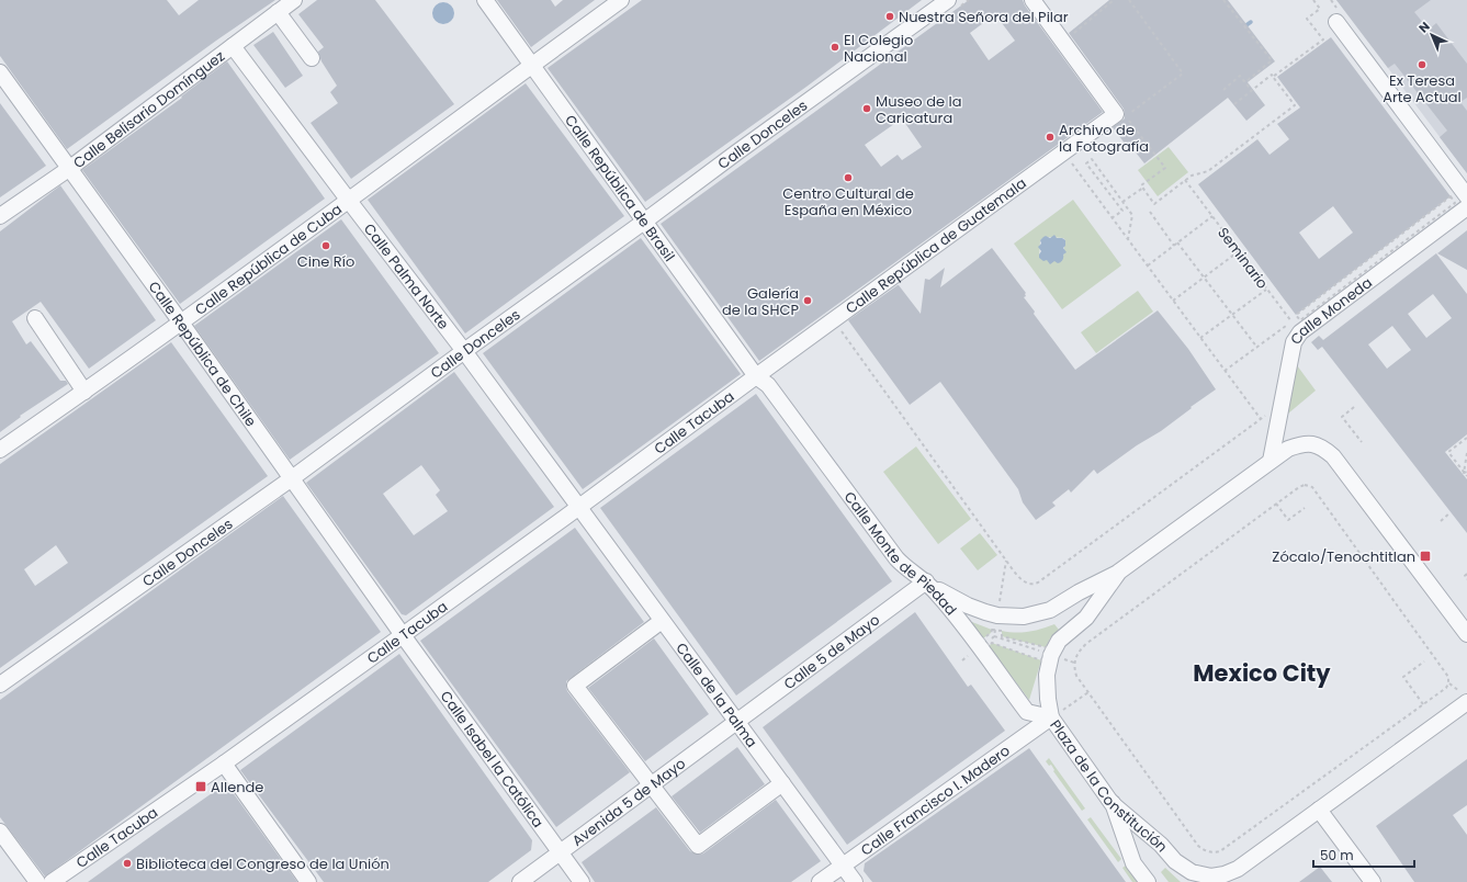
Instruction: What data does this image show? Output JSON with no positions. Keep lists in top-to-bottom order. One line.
{"streets":{"street":["Calle Belisario Domínguez","Calle Donceles","Calle República de Brasil","Calle República de Guatemala","Calle República de Cuba","Calle Palma Norte","Calle Moneda","Calle República de Chile","Calle Tacuba","Calle Monte de Piedad","Calle 5 de Mayo","Calle de la Palma","Calle Isabel la Católica","Plaza de la Constitución","Calle Francisco I. Madero","Avenida 5 de Mayo"],"path":["Seminario"]},"crossings":[["Calle Belisario Domínguez","Calle Palma Norte"],["Calle Belisario Domínguez","Calle República de Chile"],["Calle Donceles","Calle República de Brasil"],["Calle Donceles","Calle Palma Norte"],["Calle Donceles","Calle República de Chile"],["Calle República de Brasil","Calle República de Guatemala"],["Calle República de Brasil","Calle República de Cuba"],["Calle República de Brasil","Calle Tacuba"],["Calle República de Brasil","Calle Monte de Piedad"],["Calle República de Guatemala","Calle Tacuba"],["Calle República de Guatemala","Calle Monte de Piedad"],["Seminario","Calle Moneda"],["Calle República de Cuba","Calle Palma Norte"],["Calle República de Cuba","Calle República de Chile"],["Calle Palma Norte","Calle Tacuba"],["Calle Palma Norte","Calle de la Palma"],["Calle Moneda","Plaza de la Constitución"],["Calle República de Chile","Calle Tacuba"],["Calle República de Chile","Calle Isabel la Católica"],["Calle Tacuba","Calle Monte de Piedad"],["Calle Tacuba","Calle de la Palma"],["Calle Tacuba","Calle Isabel la Católica"],["Calle Monte de Piedad","Calle 5 de Mayo"],["Calle Monte de Piedad","Plaza de la Constitución"],["Calle Monte de Piedad","Calle Francisco I. Madero"],["Calle 5 de Mayo","Calle de la Palma"],["Calle 5 de Mayo","Avenida 5 de Mayo"],["Calle de la Palma","Calle Francisco I. Madero"],["Calle de la Palma","Avenida 5 de Mayo"],["Calle Isabel la Católica","Avenida 5 de Mayo"],["Plaza de la Constitución","Calle Francisco I. Madero"]],"districts":["Mexico City"],"places":{"other":["Nuestra Señora del Pilar","El Colegio Nacional","Ex Teresa Arte Actual","Museo de la Caricatura","Archivo de la Fotografía","Centro Cultural de España en México","Cine Río","Galería de la SHCP","Biblioteca del Congreso de la Unión"],"transit":["Zócalo/Tenochtitlan","Allende"]},"scale_bar":"50 m","north":"top left"}
